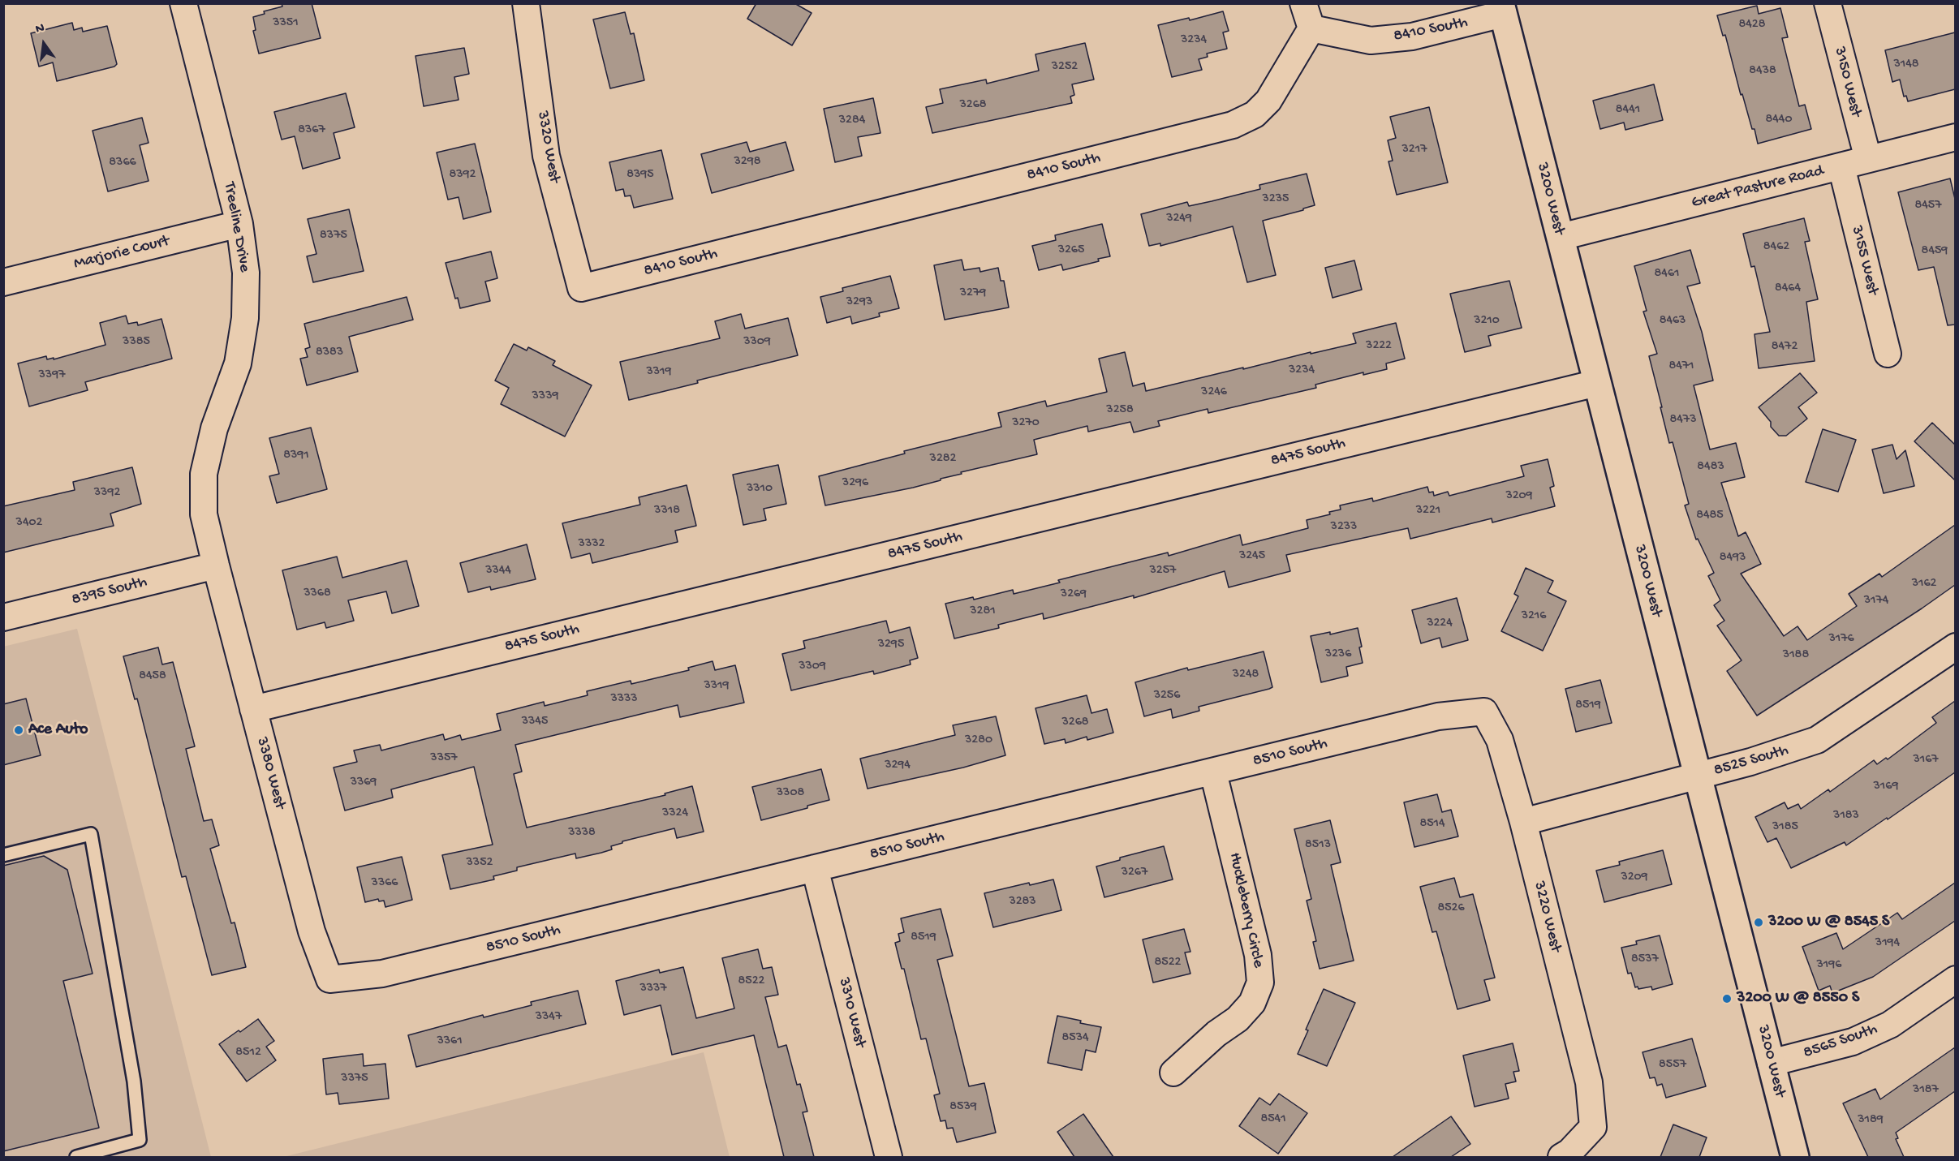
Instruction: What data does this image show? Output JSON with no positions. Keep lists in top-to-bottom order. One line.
{"streets":{"street":["8410 South","3150 West","3320 West","Great Pasture Road","3200 West","Treeline Drive","Marjorie Court","3155 West","8475 South","8395 South","8510 South","8525 South","3380 West","Huckleberry Circle","3220 West","3310 West","8565 South"]},"crossings":[["8410 South","3320 West"],["8410 South","3200 West"],["3150 West","Great Pasture Road"],["Great Pasture Road","3200 West"],["Great Pasture Road","3155 West"],["3200 West","8475 South"],["3200 West","8525 South"],["3200 West","8565 South"],["Treeline Drive","Marjorie Court"],["Treeline Drive","8395 South"],["Treeline Drive","3380 West"],["8475 South","3380 West"],["8395 South","3380 West"],["8510 South","3380 West"],["8510 South","Huckleberry Circle"],["8510 South","3220 West"],["8510 South","3310 West"],["8525 South","3220 West"]],"places":["Ace Auto","3200 W @ 8545 S","3200 W @ 8550 S"],"house_numbers":["3351","8428","3234","3148","3252","8438","3268","8441","8440","3284","8367","3217","3298","8366","8392","8395","3235","8457","3249","8375","8462","3265","8459","8461","8464","3279","3293","3210","8463","3385","3309","3222","8472","8383","8471","3234","3319","3397","3246","3339","3258","8473","3270","8391","3282","8483","3296","3310","3392","3209","3318","3221","8485","3402","3233","3332","3245","8493","3344","3257","3162","3368","3269","3174","3281","3216","3224","3176","3295","3236","3188","3309","3248","8458","3319","3256","3333","8519","3345","3268","3280","3357","3167","3294","3369","3169","3308","3324","3183","8514","3185","3338","8513","3352","3267","3209","3366","3283","8526","8519","3194","8537","8522","3196","8522","3337","3347","8534","3361","8512","8557","3375","3187","8539","8541","3189"],"north":"top"}
